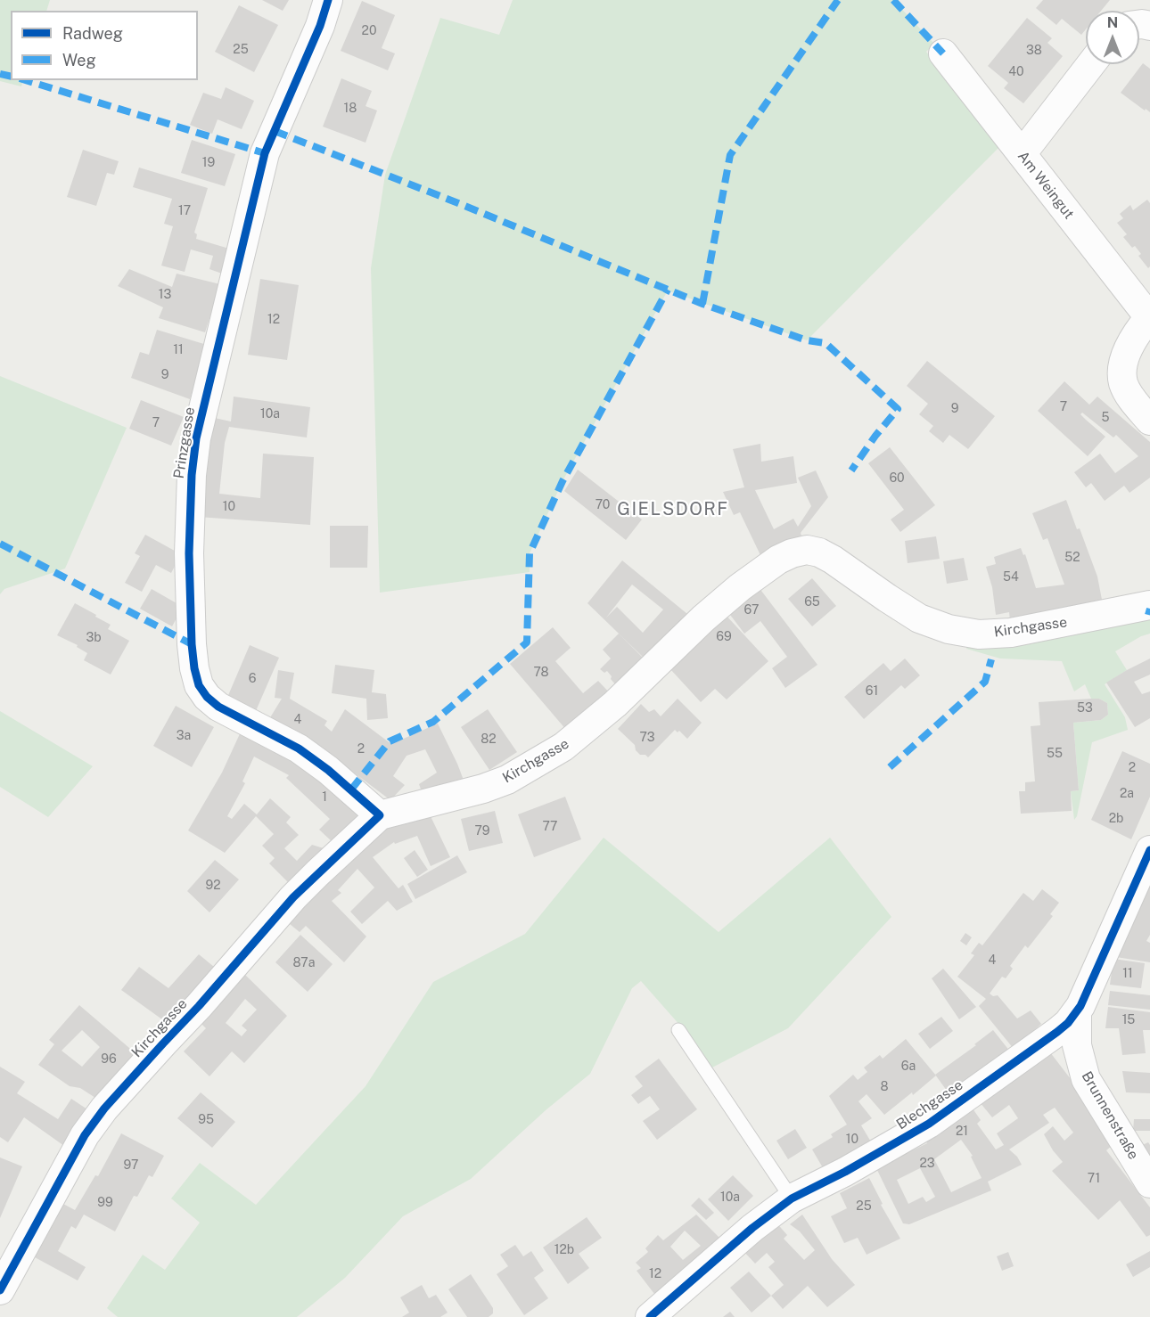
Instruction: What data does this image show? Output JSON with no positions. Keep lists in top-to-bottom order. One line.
{"streets":{"street":["Am Weingut","Prinzgasse","Kirchgasse","Blechgasse","Brunnenstraße"]},"crossings":[["Prinzgasse","Kirchgasse"],["Blechgasse","Brunnenstraße"]],"districts":["GIELSDORF"],"house_numbers":["20","25","38","40","18","19","17","13","12","11","9","7","9","10a","5","7","60","70","10","52","54","65","67","69","3b","78","6","61","53","4","3a","73","82","2","55","2","2a","1","2b","77","79","92","4","87a","11","15","96","6a","8","95","21","10","23","97","71","10a","99","25","12b","12"],"legend":["Radweg","Weg"],"north":"top"}
